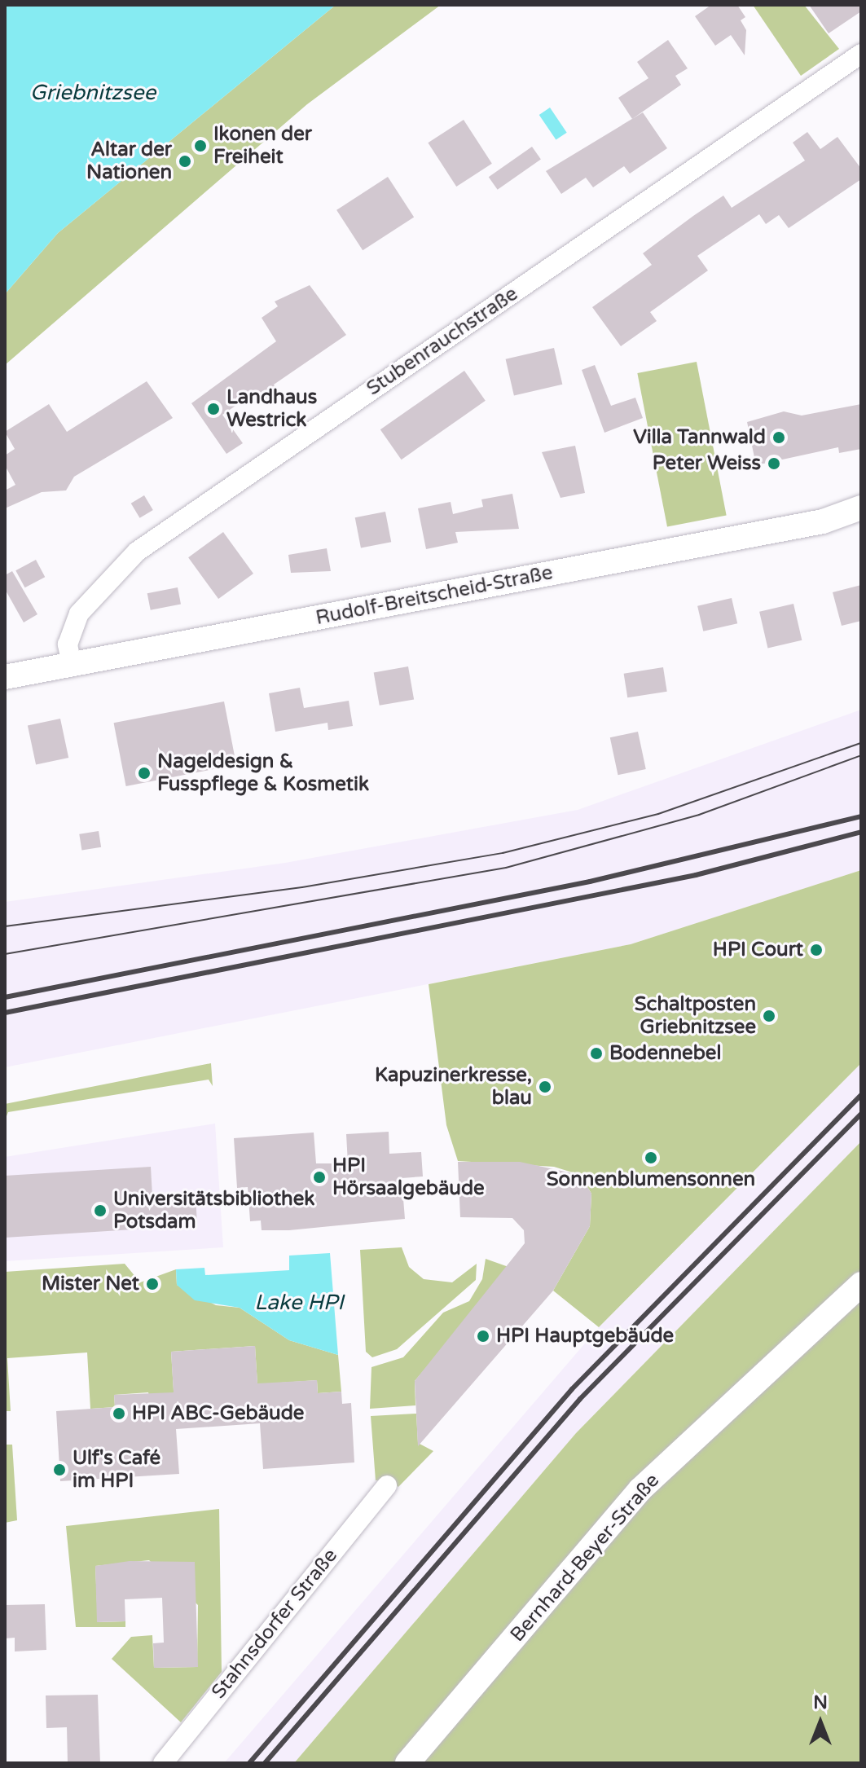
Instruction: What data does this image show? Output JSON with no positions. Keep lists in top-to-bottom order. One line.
{"streets":{"street":["Stubenrauchstraße","Rudolf-Breitscheid-Straße","Bernhard-Beyer-Straße","Stahnsdorfer Straße"]},"crossings":[["Stubenrauchstraße","Rudolf-Breitscheid-Straße"]],"water":["Griebnitzsee","Lake HPI"],"places":["Ikonen der Freiheit","Altar der Nationen","Landhaus Westrick","Villa Tannwald","Peter Weiss","Nageldesign & Fusspflege & Kosmetik","HPI Court","Schaltposten Griebnitzsee","Bodennebel","Kapuzinerkresse, blau","Sonnenblumensonnen","HPI Hörsaalgebäude","Universitätsbibliothek Potsdam","Mister Net","HPI Hauptgebäude","HPI ABC-Gebäude","Ulf's Café im HPI"],"north":"top"}
